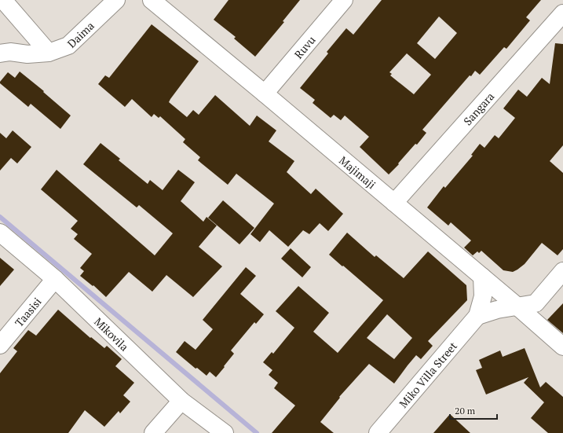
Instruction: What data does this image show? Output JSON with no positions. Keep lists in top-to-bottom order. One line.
{"streets":{"street":["Daima","Ruvu","Sangara","Majimaji","Taasisi","Mikovila","Miko Villa Street"]},"crossings":[["Ruvu","Majimaji"],["Sangara","Majimaji"],["Taasisi","Mikovila"]],"scale_bar":"20 m"}
